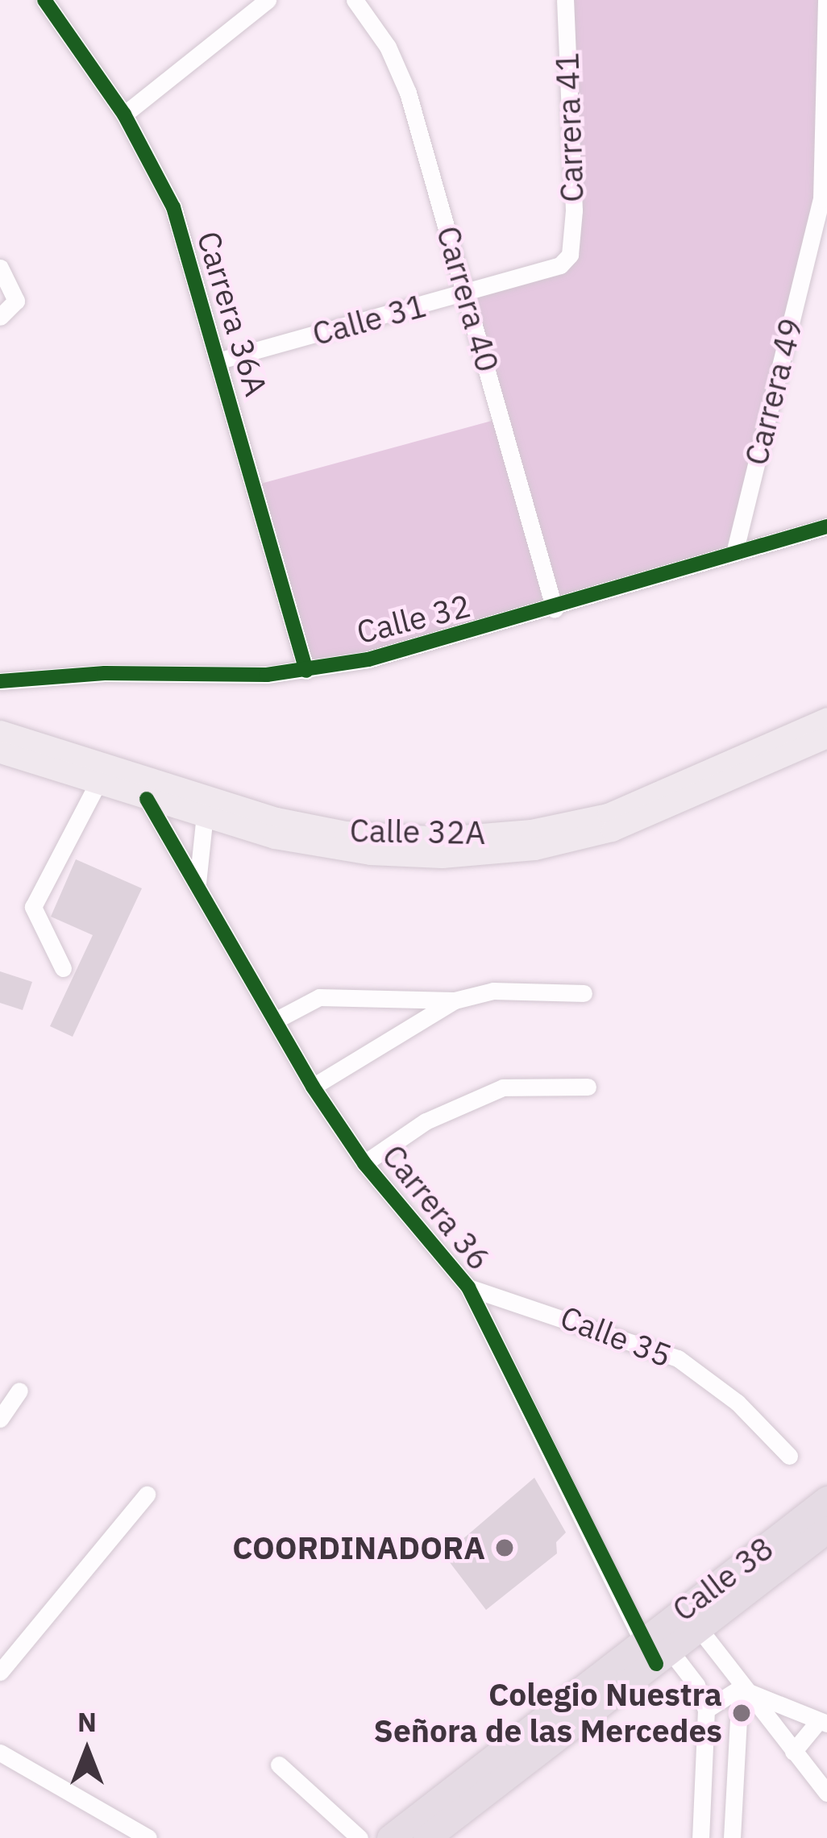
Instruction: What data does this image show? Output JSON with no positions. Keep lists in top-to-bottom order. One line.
{"streets":{"highway":["Calle 38"],"main road":["Calle 32A"],"street":["Carrera 41","Carrera 40","Carrera 36A","Calle 31","Carrera 49","Calle 32","Carrera 36","Calle 35"]},"crossings":[["Carrera 41","Calle 31"],["Carrera 40","Calle 31"],["Carrera 40","Calle 32"],["Carrera 36A","Calle 31"],["Carrera 36A","Calle 32"],["Carrera 49","Calle 32"],["Calle 32A","Carrera 36"],["Carrera 36","Calle 35"],["Carrera 36","Calle 38"]],"places":["COORDINADORA","Colegio Nuestra Señora de las Mercedes"],"north":"top"}
